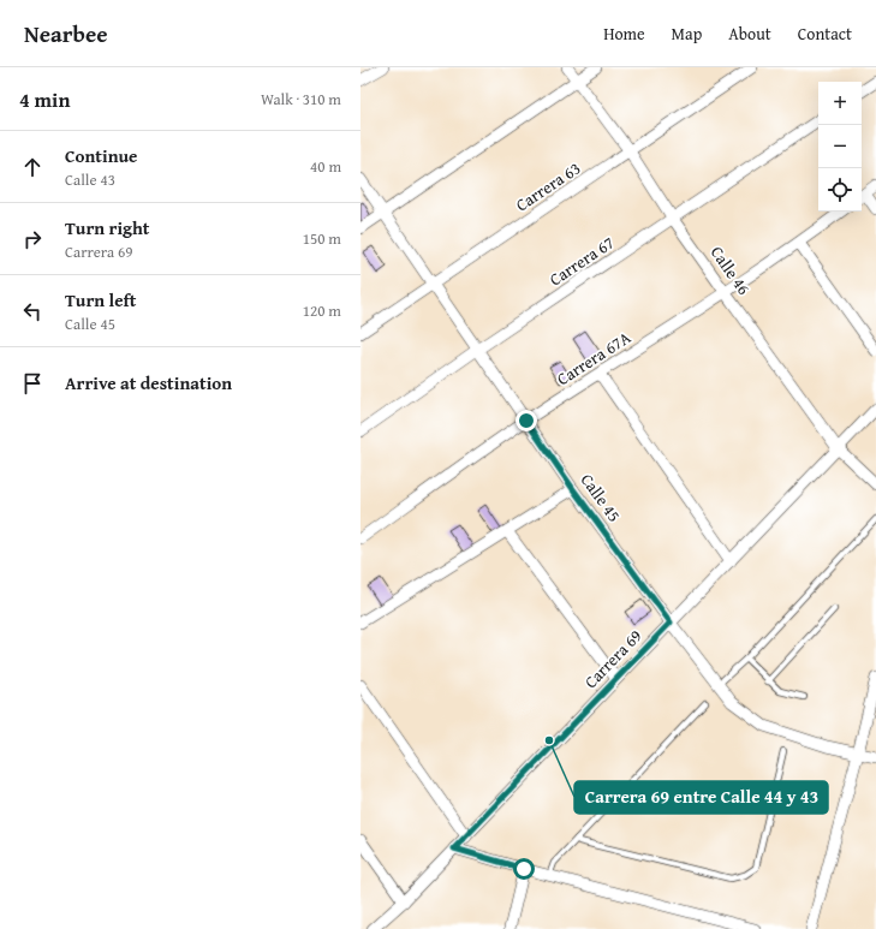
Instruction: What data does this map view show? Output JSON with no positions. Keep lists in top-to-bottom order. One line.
{"streets":{"street":["Carrera 63","Carrera 67","Calle 46","Carrera 67A","Calle 45","Carrera 69"]},"crossings":[["Carrera 63","Calle 46"],["Carrera 63","Calle 45"],["Carrera 67","Calle 46"],["Carrera 67","Calle 45"],["Calle 46","Carrera 67A"],["Calle 46","Carrera 69"],["Carrera 67A","Calle 45"],["Calle 45","Carrera 69"]],"places":["Carrera 69 entre Calle 44 y 43"],"page":{"header":"Nearbee","nav":["Home","Map","About","Contact"],"heading":["4 min","Walk · 310 m"],"map_buttons":["+","−"],"list":[["Continue","Calle 43","40 m"],["Turn right","Carrera 69","150 m"],["Turn left","Calle 45","120 m"],"Arrive at destination"]}}
